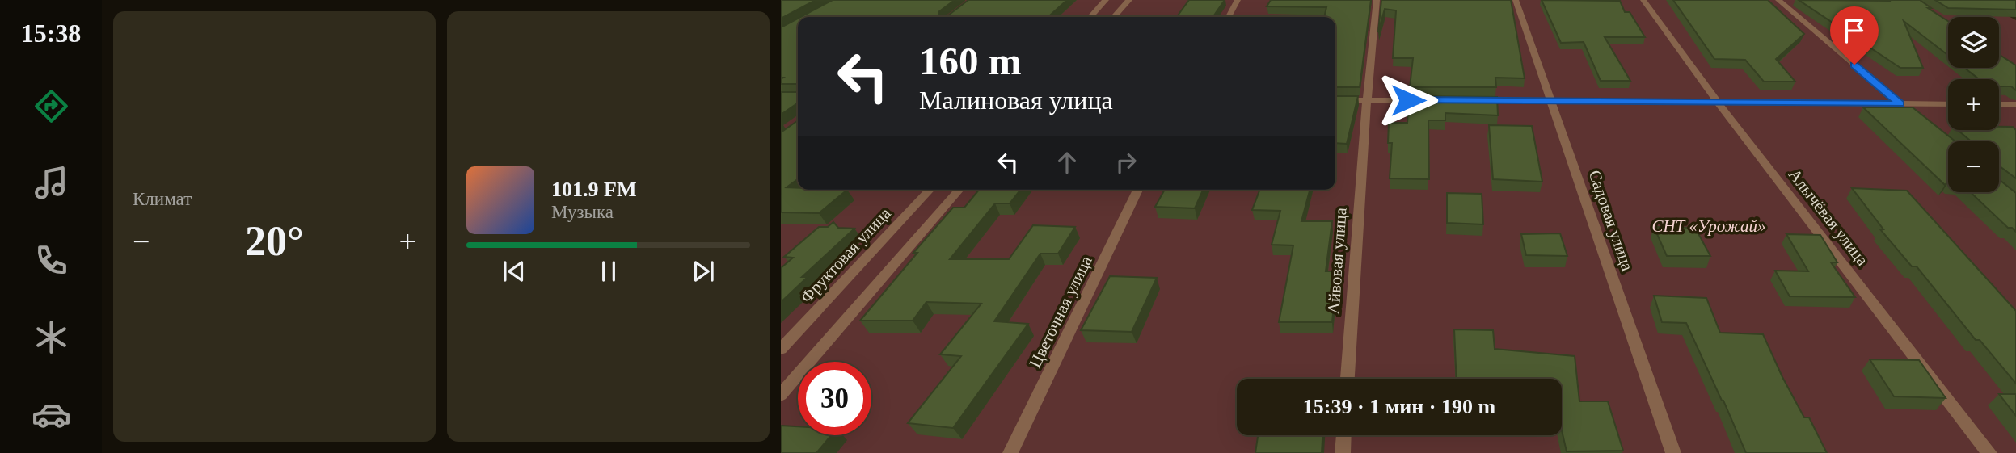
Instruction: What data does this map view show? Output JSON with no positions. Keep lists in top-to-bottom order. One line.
{"streets":{"street":["Алычёвая улица","Садовая улица","Фруктовая улица","Айвовая улица","Цветочная улица"]},"parks":["СНТ «Урожай»"],"page":{"tabs":"15:38","tile":"Климат","map_buttons":["+","−"],"turn":["160 m","Малиновая улица"],"song":["101.9 FM","Музыка"],"heat":["−","20°","+"],"limit":"30","trip":"15:39 · 1 мин · 190 m"}}
